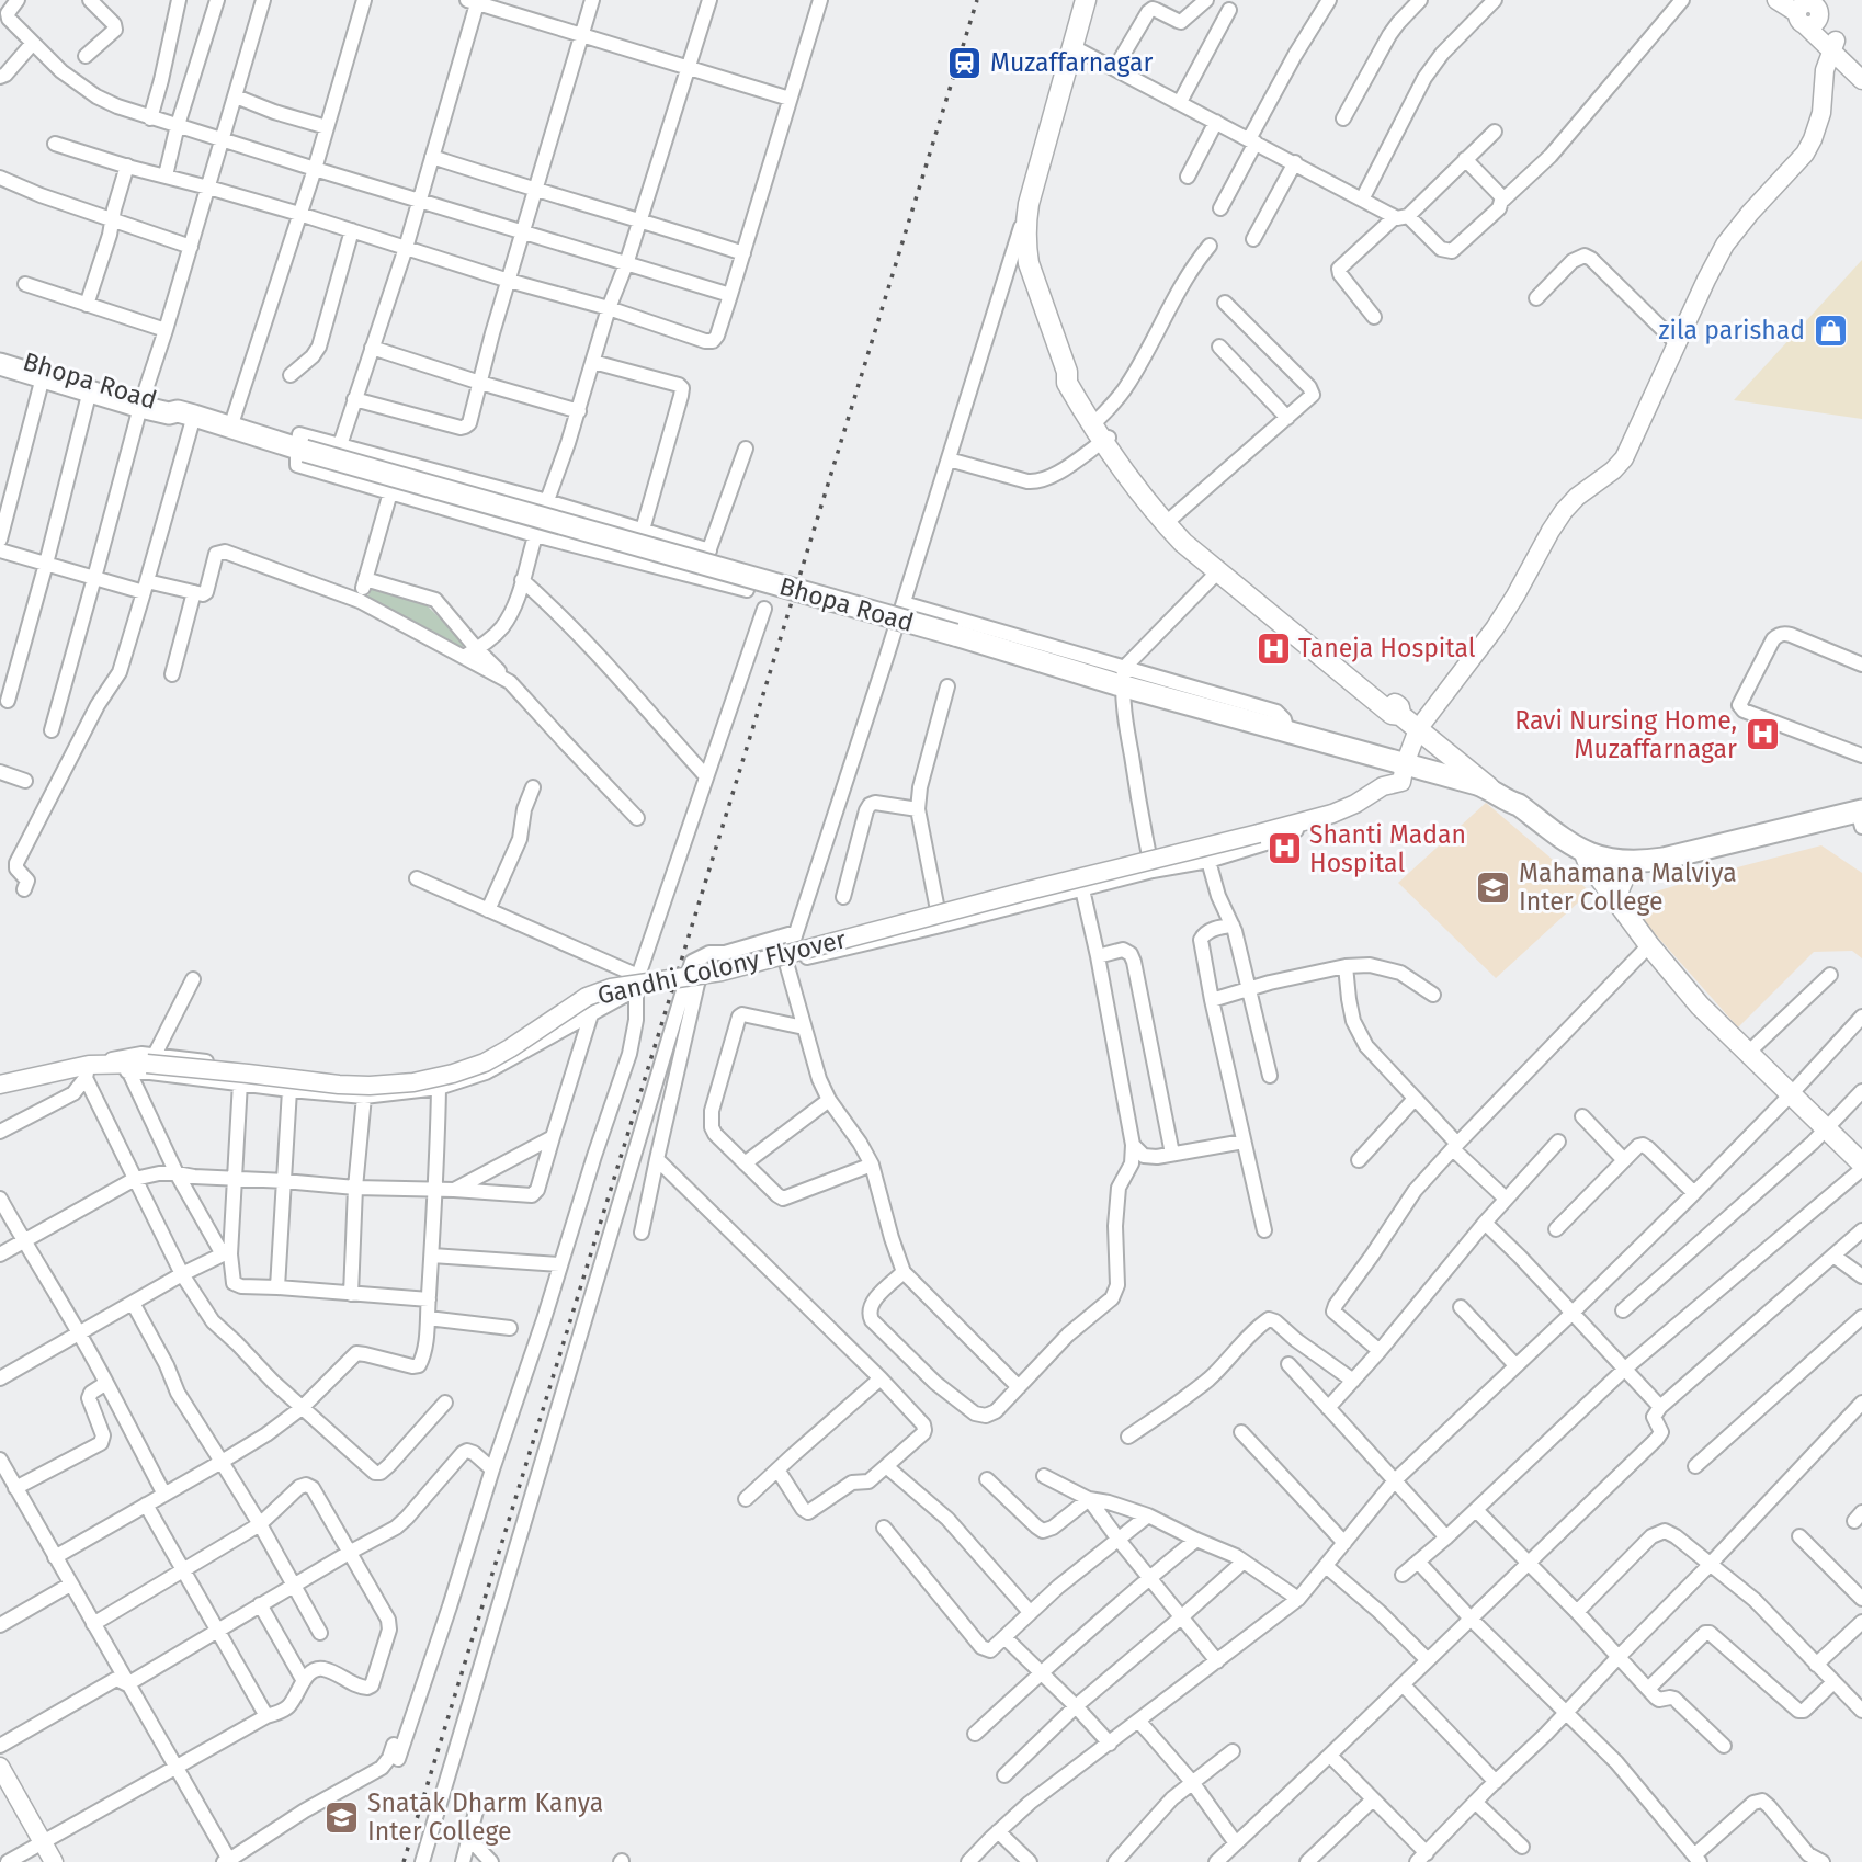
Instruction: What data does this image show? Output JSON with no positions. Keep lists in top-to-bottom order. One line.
{"streets":{"main road":["Bhopa Road"],"street":["Gandhi Colony Flyover"]},"crossings":[["Bhopa Road","Gandhi Colony Flyover"]],"places":{"station":["Muzaffarnagar"],"shop":["zila parishad"],"hospital":["Taneja Hospital","Ravi Nursing Home, Muzaffarnagar","Shanti Madan Hospital"],"school or university":["Mahamana Malviya Inter College","Snatak Dharm Kanya Inter College"]}}
